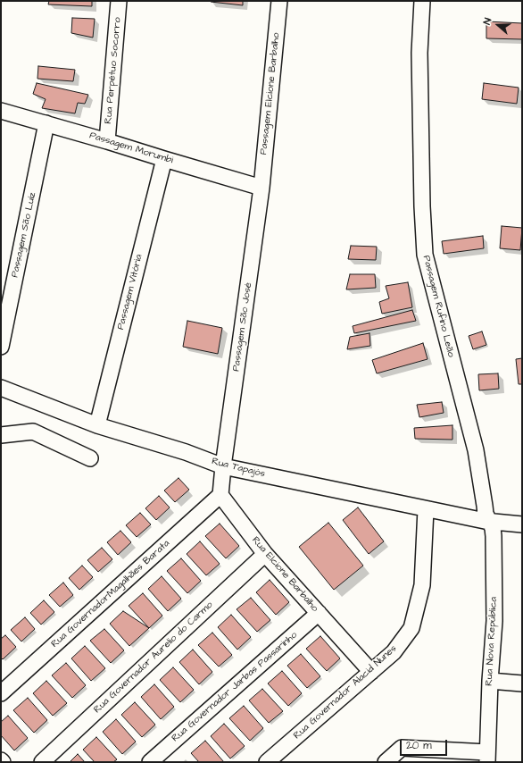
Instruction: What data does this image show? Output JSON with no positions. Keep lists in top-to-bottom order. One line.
{"streets":{"street":["Rua Perpétuo Socorro","Passagem Elcione Barbalho","Passagem Morumbi","Passagem São Luíz","Passagem Vitória","Passagem Rufino Leão","Passagem São José","Rua Tapajós","Rua Elcione Barbalho","Rua GovernadorMagalhães Barata","Rua Nova República","Rua Governador Aurelio do Carmo","Rua Governador Jarbas Passarinho","Rua Governador Alacid Nunes"]},"crossings":[["Rua Perpétuo Socorro","Passagem Morumbi"],["Passagem Elcione Barbalho","Passagem Morumbi"],["Passagem Elcione Barbalho","Passagem São José"],["Passagem Morumbi","Passagem São Luíz"],["Passagem Morumbi","Passagem Vitória"],["Passagem Morumbi","Passagem São José"],["Passagem Vitória","Rua Tapajós"],["Passagem Rufino Leão","Rua Tapajós"],["Passagem Rufino Leão","Rua Nova República"],["Passagem São José","Rua Tapajós"],["Rua Tapajós","Rua Nova República"],["Rua Tapajós","Rua Governador Alacid Nunes"],["Rua Elcione Barbalho","Rua GovernadorMagalhães Barata"],["Rua Elcione Barbalho","Rua Governador Aurelio do Carmo"],["Rua Elcione Barbalho","Rua Governador Jarbas Passarinho"],["Rua Elcione Barbalho","Rua Governador Alacid Nunes"]],"scale_bar":"20 m","north":"left"}
